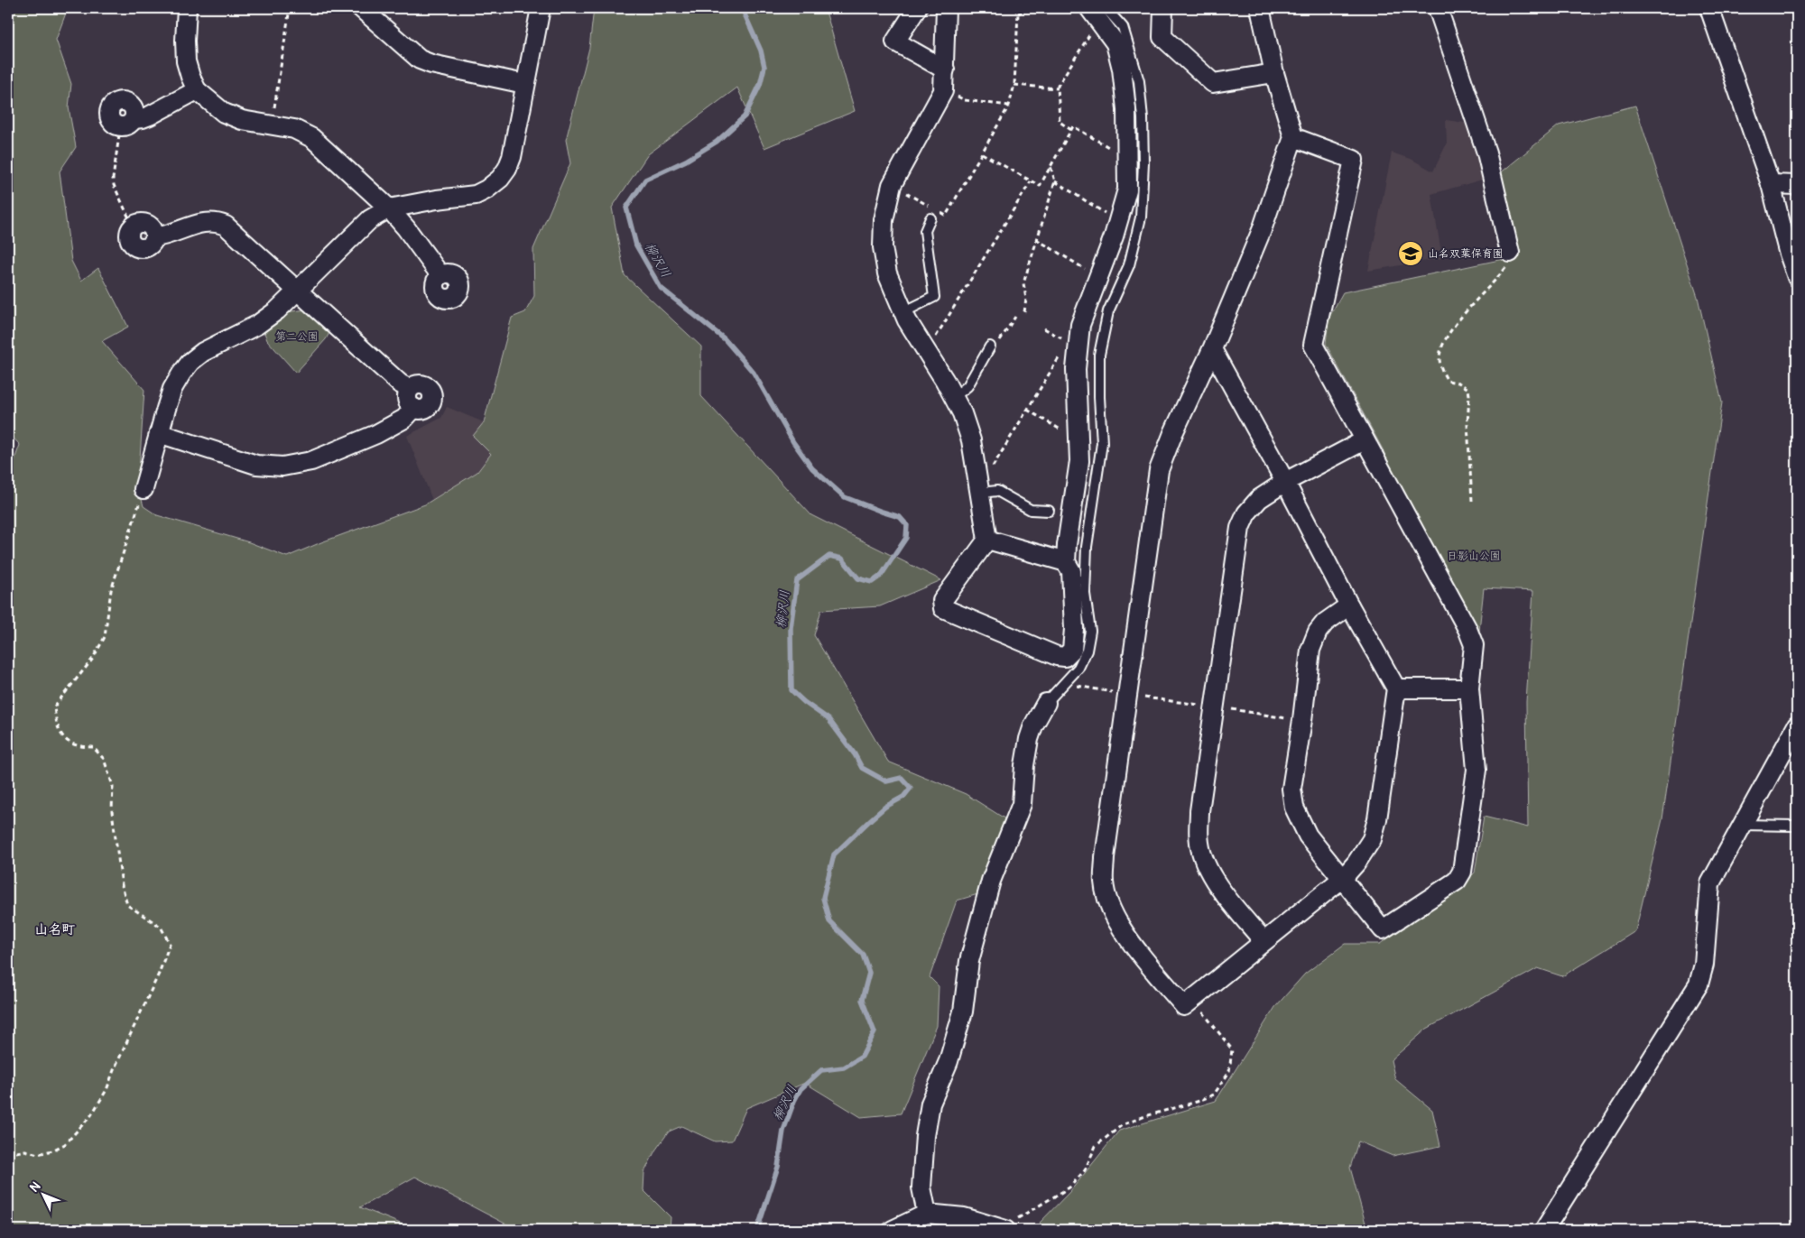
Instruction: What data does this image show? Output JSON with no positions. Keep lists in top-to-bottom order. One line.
{"districts":["山名町"],"water":["柳沢川"],"parks":["第二公園","日影山公園"],"places":{"school or university":["山名双葉保育園"]},"north":"top left"}
